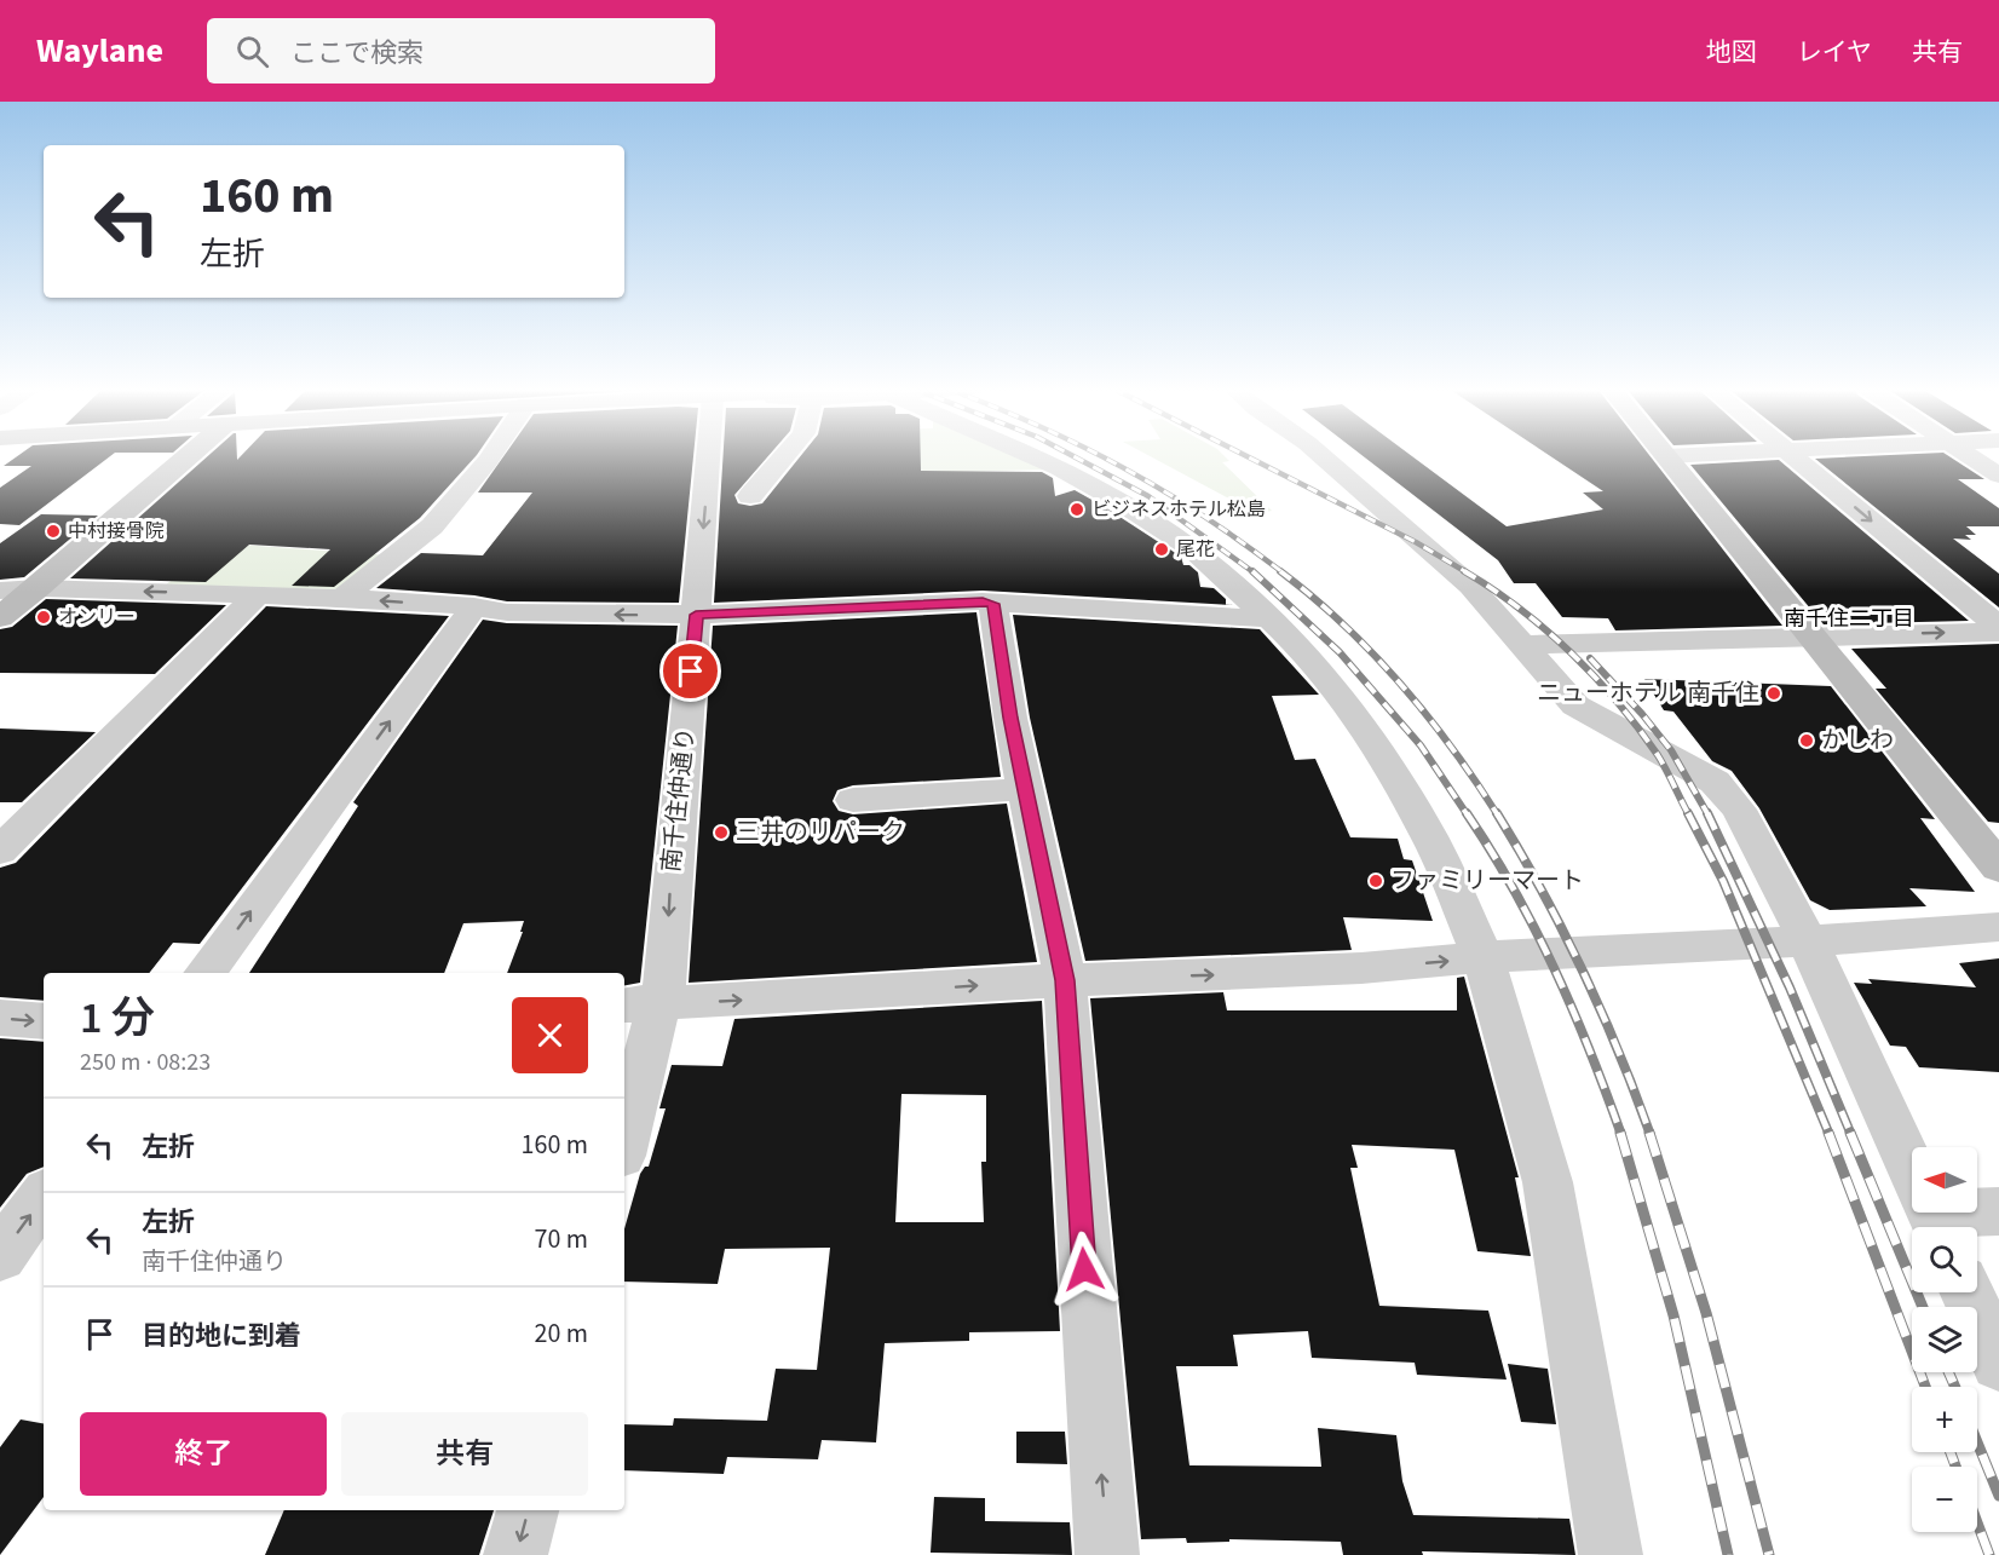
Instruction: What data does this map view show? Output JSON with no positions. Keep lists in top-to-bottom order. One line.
{"streets":{"street":["南千住仲通り"]},"districts":["南千住二丁目"],"places":["ビジネスホテル松島","中村接骨院","尾花","オンリー","ニューホテル 南千住","かしわ","三井のリパーク","ファミリーマート"],"north":"left","page":{"header":"Waylane","search":"ここで検索","nav":["地図","レイヤ","共有"],"turn":["160 m","左折"],"heading":["1 分","250 m · 08:23"],"list":[{"name":"左折","value":"160 m"},{"name":"左折","note":"南千住仲通り","value":"70 m"},{"name":"目的地に到着","value":"20 m"}],"map_buttons":["+","−"],"buttons":["終了","共有"]}}
